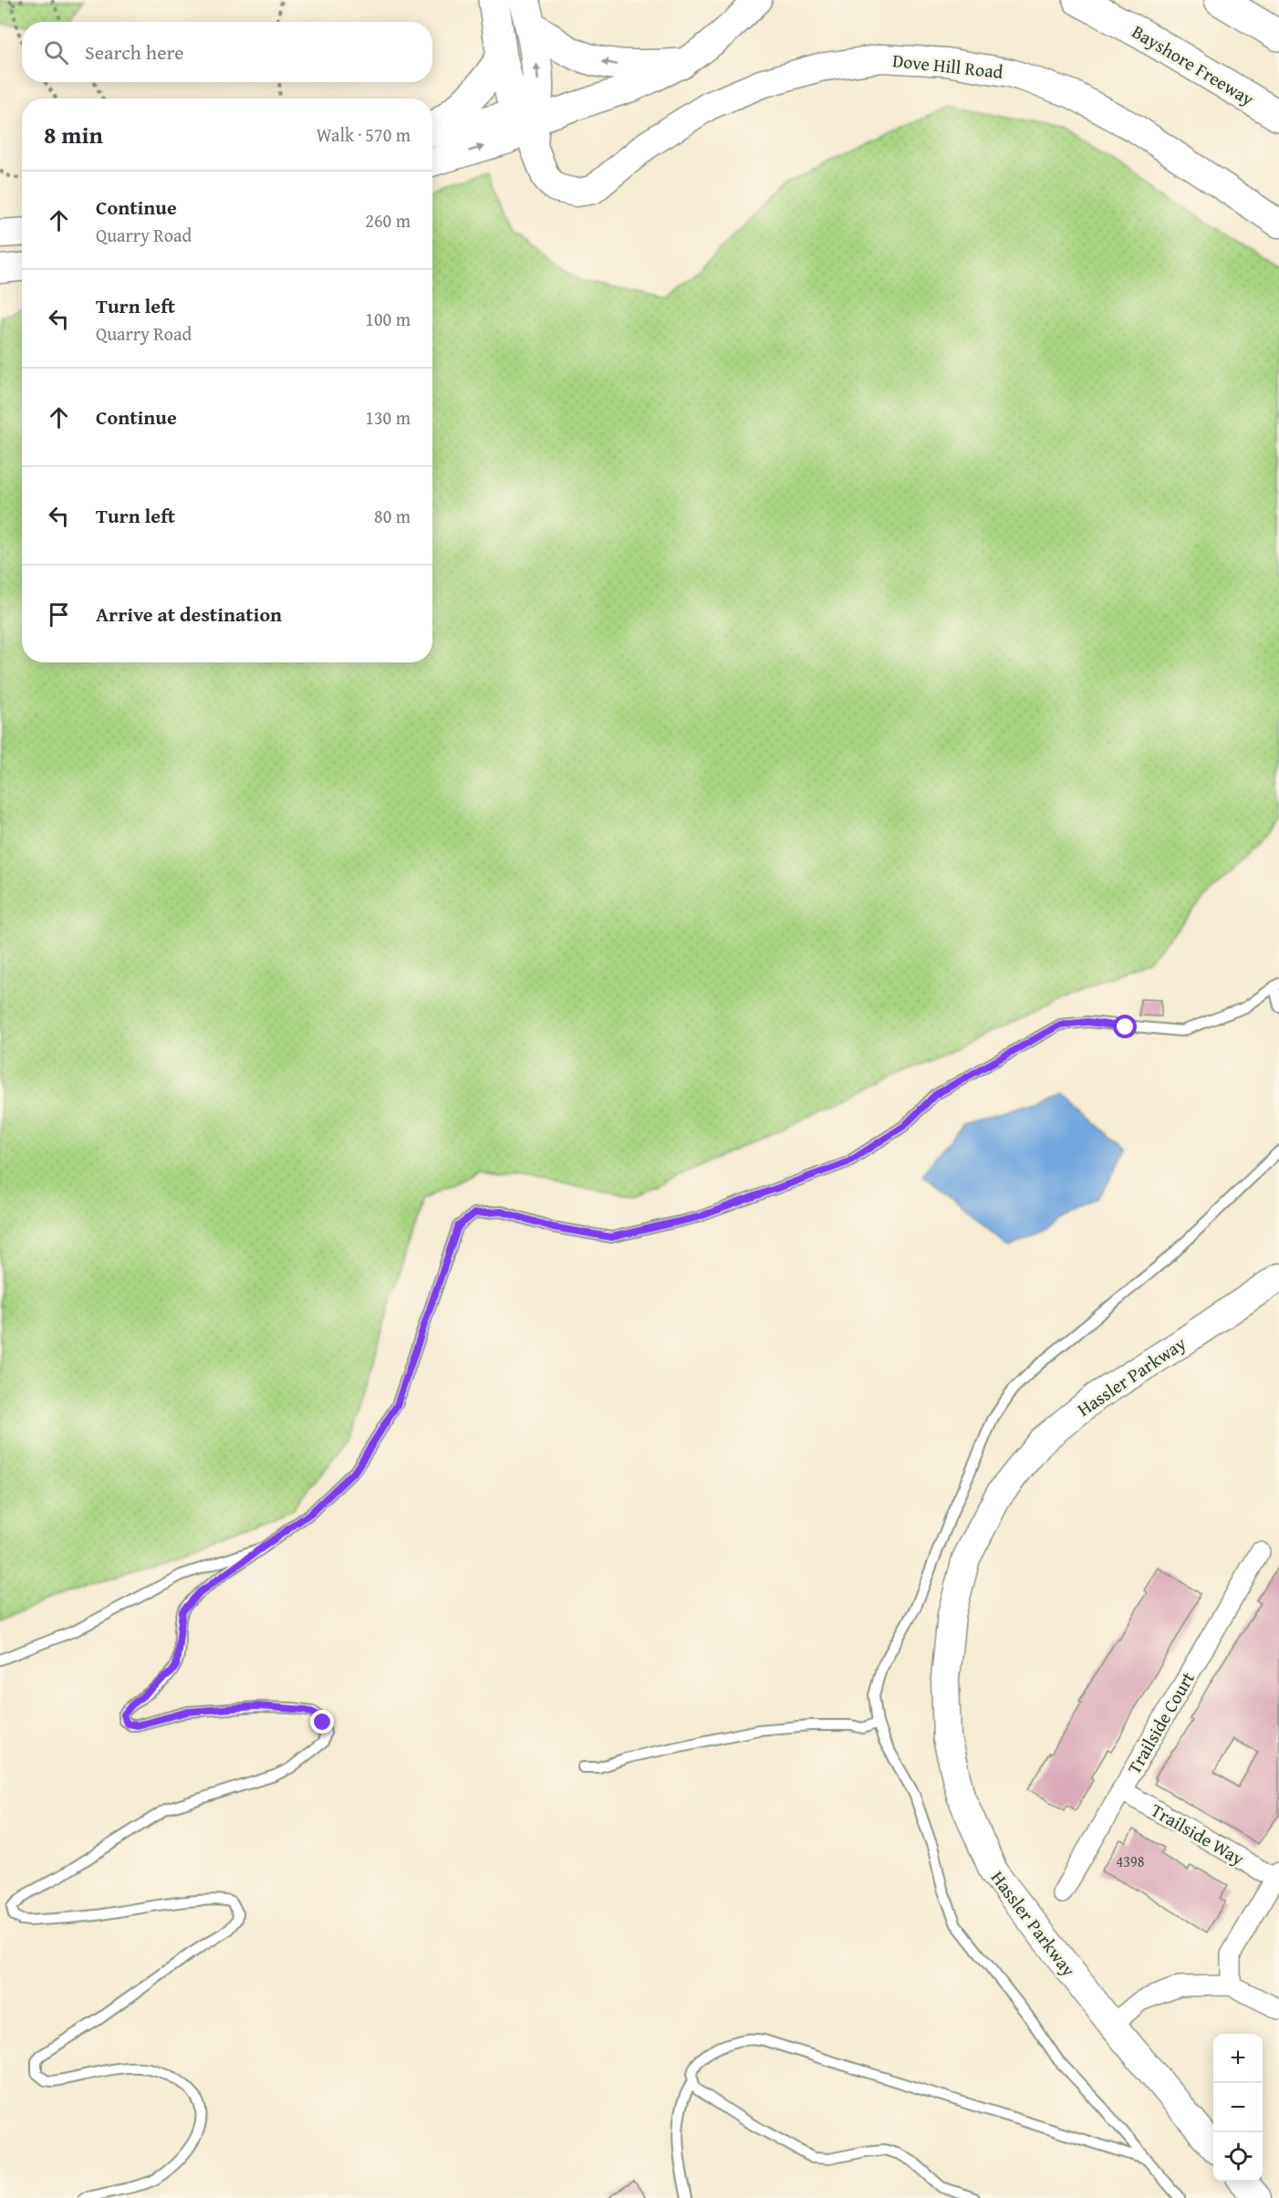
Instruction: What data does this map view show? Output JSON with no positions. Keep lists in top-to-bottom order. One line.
{"streets":{"highway":["Bayshore Freeway"],"street":["Dove Hill Road","Hassler Parkway","Trailside Court","Trailside Way"]},"crossings":[["Trailside Court","Trailside Way"]],"house_numbers":["4398"],"page":{"search":"Search here","heading":["8 min","Walk · 570 m"],"list":[["Continue","Quarry Road","260 m"],["Turn left","Quarry Road","100 m"],["Continue","130 m"],["Turn left","80 m"],"Arrive at destination"],"map_buttons":["+","−"]}}
